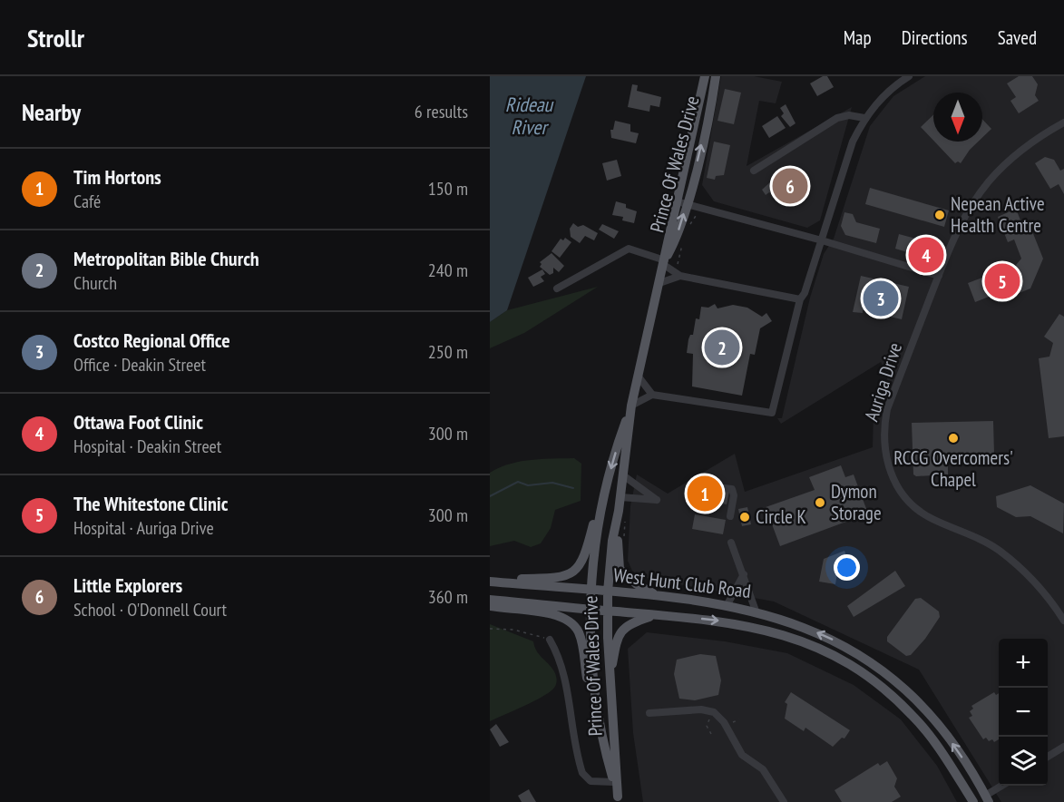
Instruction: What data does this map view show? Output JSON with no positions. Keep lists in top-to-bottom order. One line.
{"streets":{"main road":["Prince Of Wales Drive","West Hunt Club Road"],"street":["Auriga Drive"]},"crossings":[["Prince Of Wales Drive","West Hunt Club Road"]],"water":["Rideau River"],"places":["Nepean Active Health Centre","RCCG Overcomers' Chapel","Dymon Storage","Circle K"],"north":"bottom","page":{"header":"Strollr","nav":["Map","Directions","Saved"],"heading":["Nearby","6 results"],"list":[{"mark":"1","name":"Tim Hortons","note":"Café","value":"150 m"},{"mark":"2","name":"Metropolitan Bible Church","note":"Church","value":"240 m"},{"mark":"3","name":"Costco Regional Office","note":"Office · Deakin Street","value":"250 m"},{"mark":"4","name":"Ottawa Foot Clinic","note":"Hospital · Deakin Street","value":"300 m"},{"mark":"5","name":"The Whitestone Clinic","note":"Hospital · Auriga Drive","value":"300 m"},{"mark":"6","name":"Little Explorers","note":"School · O'Donnell Court","value":"360 m"}],"pins":["6","4","5","3","2","1"],"map_buttons":["+","−"]}}
